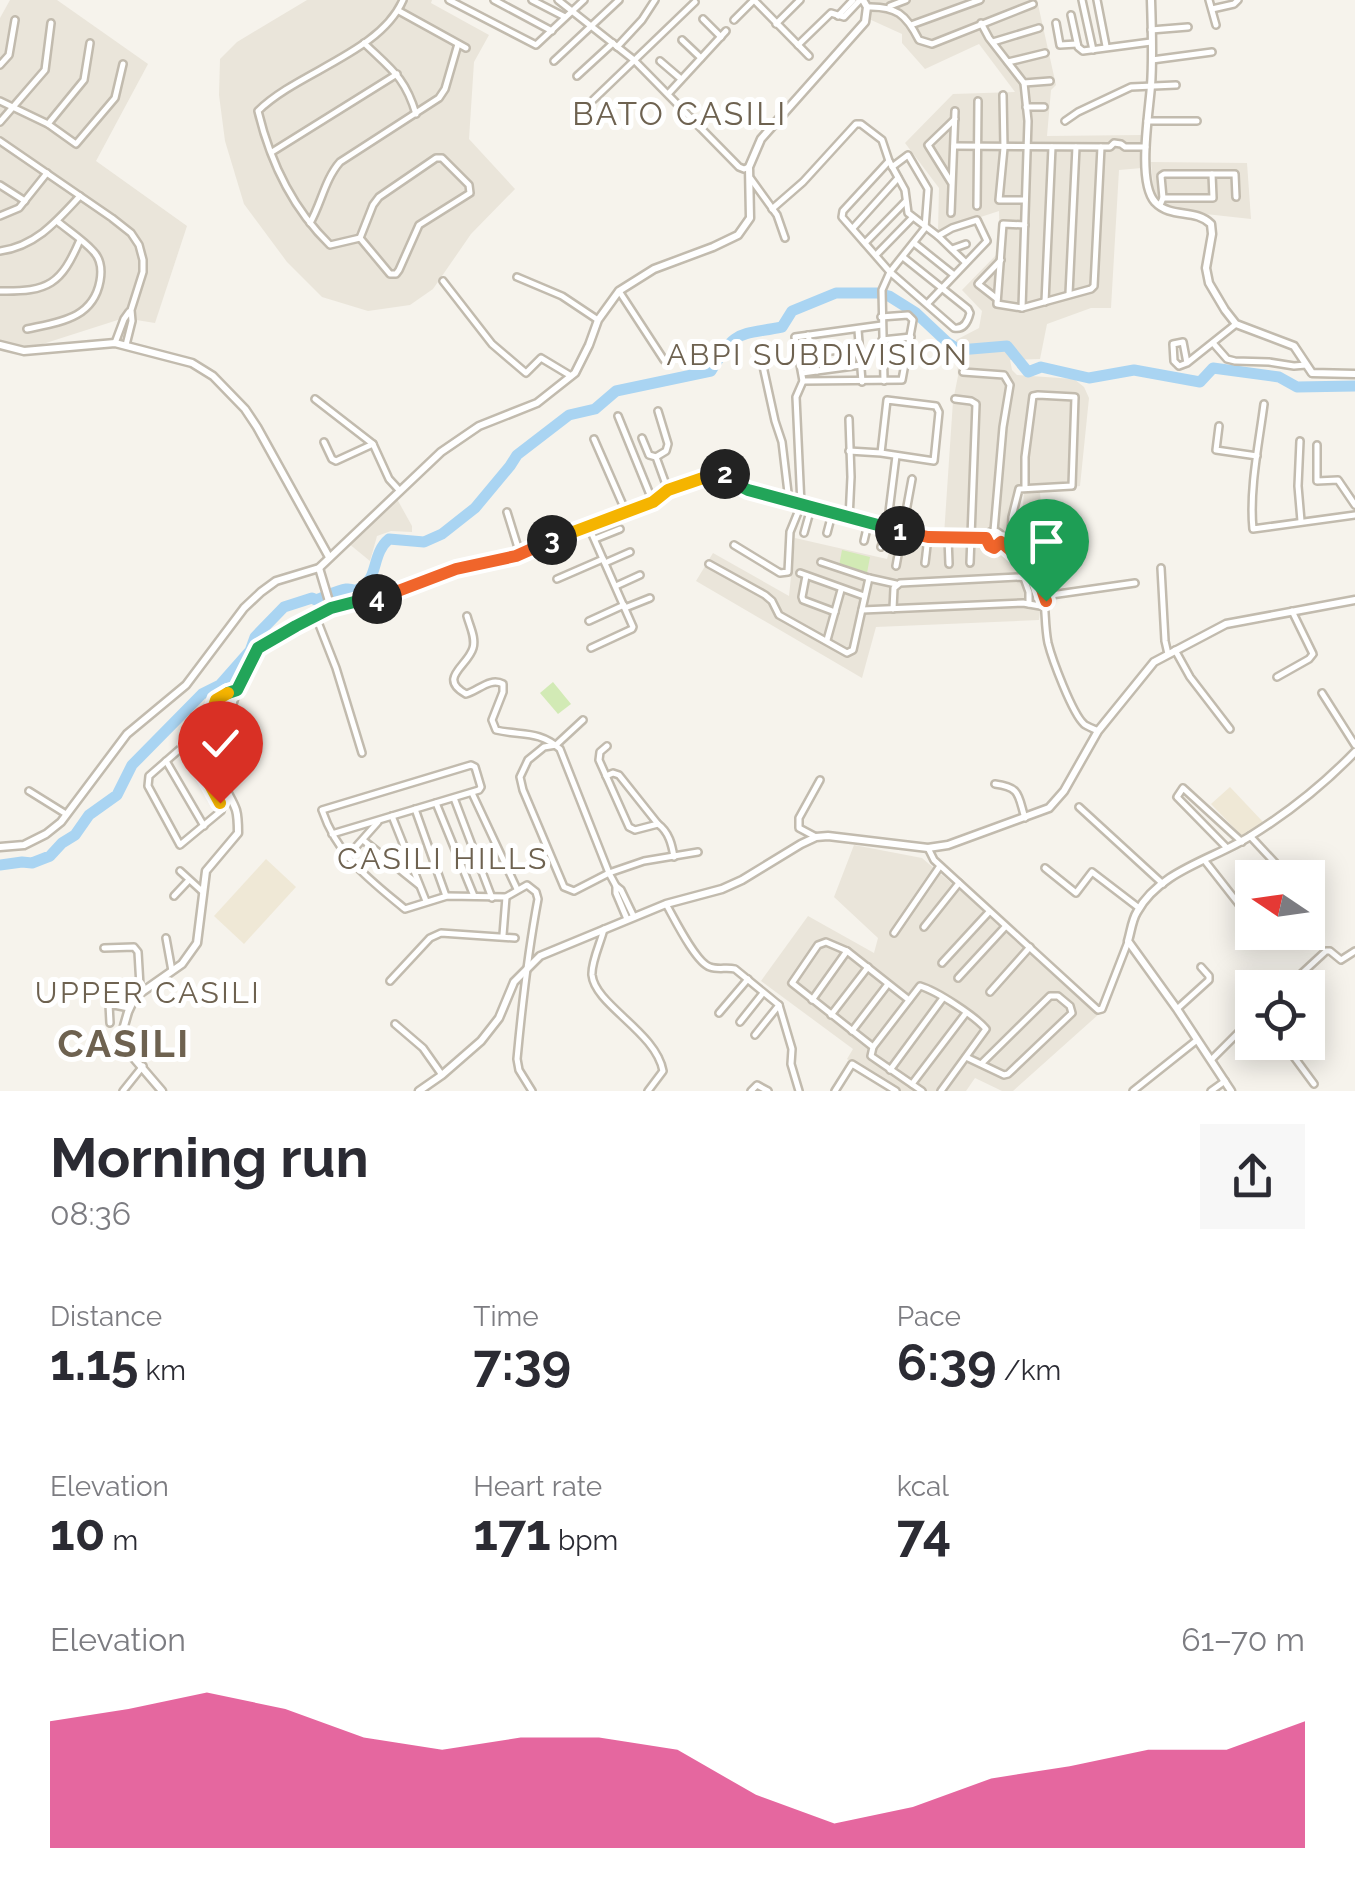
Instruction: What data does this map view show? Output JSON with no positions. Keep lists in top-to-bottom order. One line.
{"districts":["BATO CASILI","ABPI SUBDIVISION","CASILI HILLS","UPPER CASILI","CASILI"],"north":"left","page":{"pins":["2","1","3","4"],"heading":["Morning run","08:36"],"stats":[["Distance","1.15 km"],["Time","7:39"],["Pace","6:39 /km"],["Elevation","10 m"],["Heart rate","171 bpm"],["kcal","74"]],"chart":["Elevation","61–70 m"]}}
